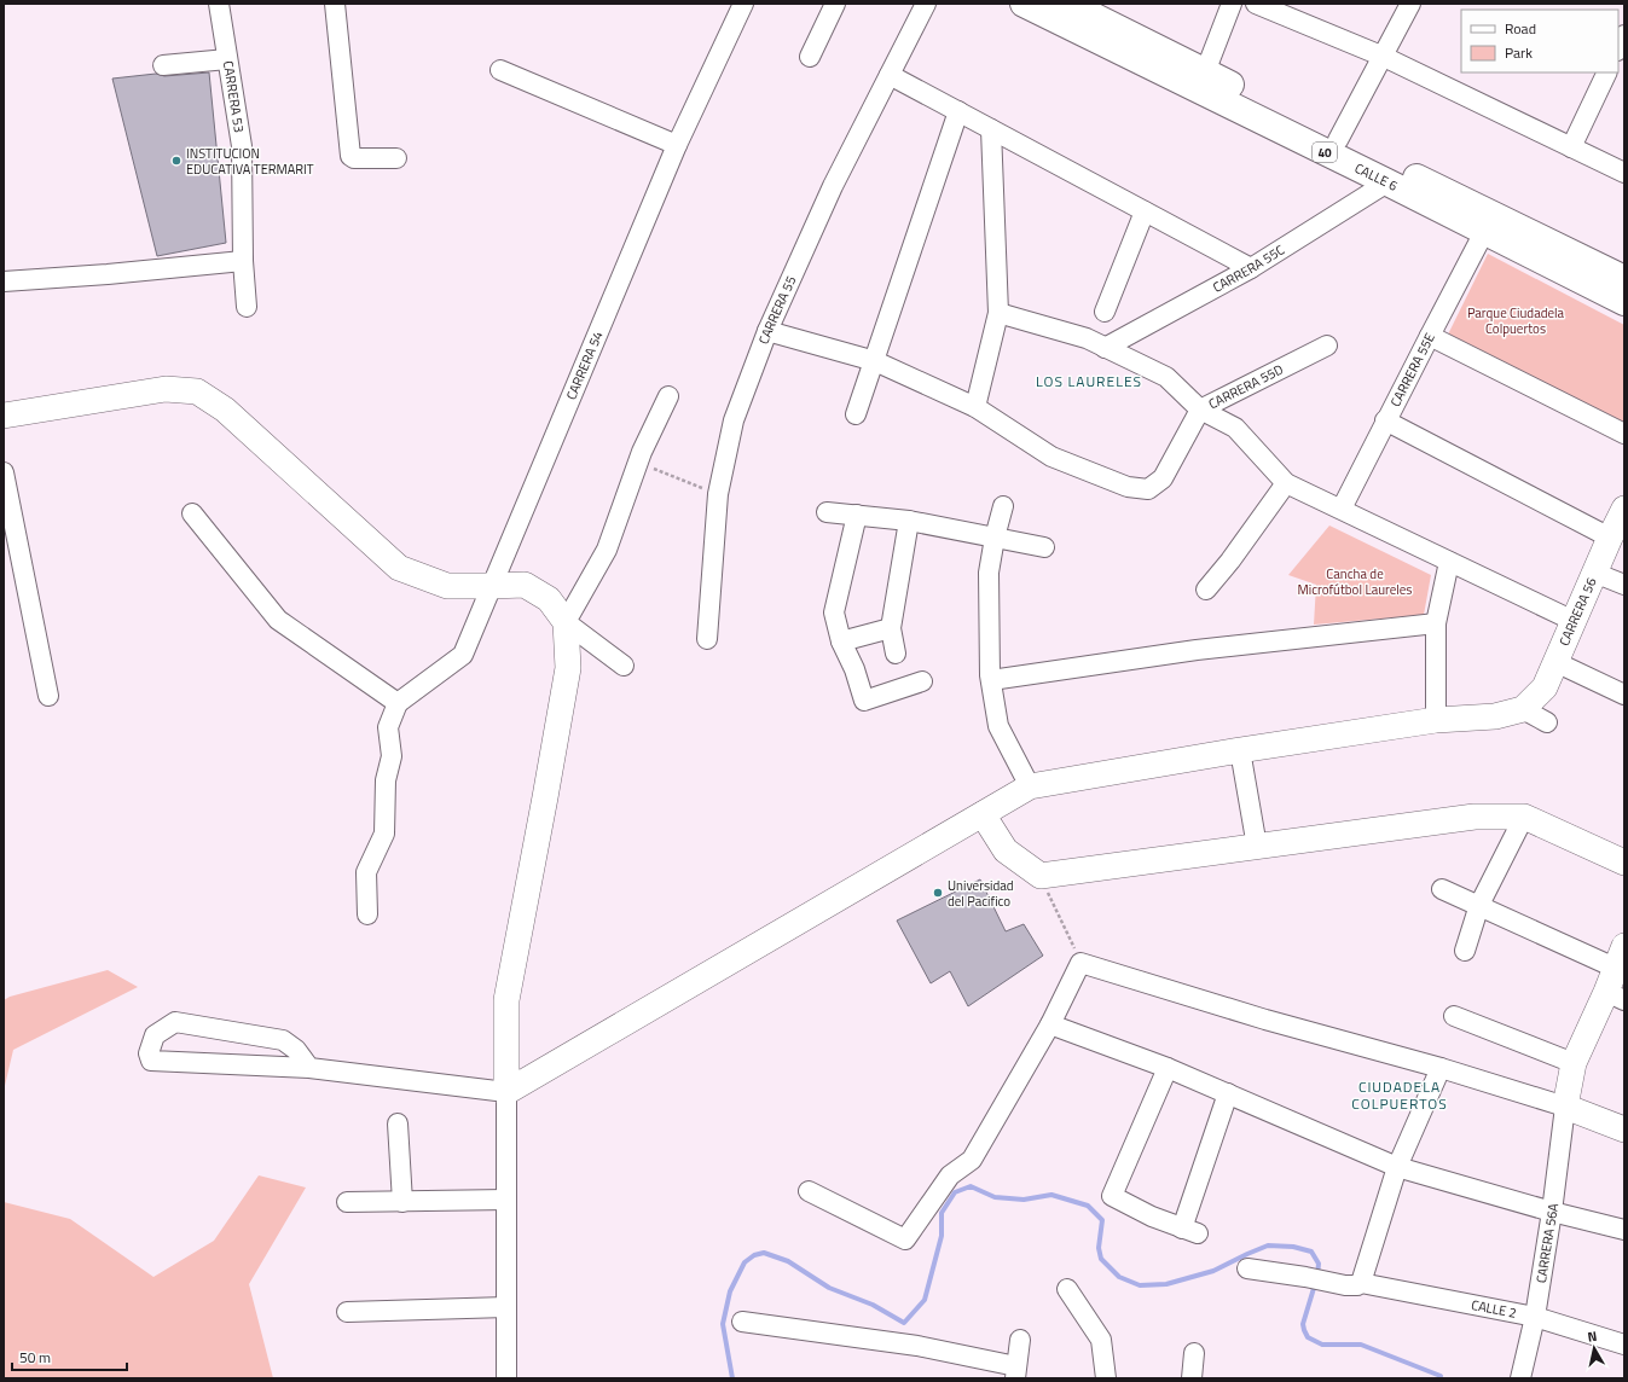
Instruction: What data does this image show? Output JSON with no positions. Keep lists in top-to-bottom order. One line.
{"streets":{"highway":["40","CALLE 6"],"main road":["CARRERA 56"],"street":["CARRERA 53","CARRERA 55C","CARRERA 55","CARRERA 54","CARRERA 55E","CARRERA 55D","CARRERA 56A","CALLE 2"]},"crossings":[["CALLE 6","CARRERA 55C"],["CALLE 6","CARRERA 55E"],["CARRERA 56A","CALLE 2"]],"districts":["LOS LAURELES","CIUDADELA COLPUERTOS"],"parks":["Parque Ciudadela Colpuertos","Cancha de Microfútbol Laureles"],"places":["INSTITUCION EDUCATIVA TERMARIT","Universidad del Pacifico"],"legend":["Road","Park"],"scale_bar":"50 m","north":"top"}
